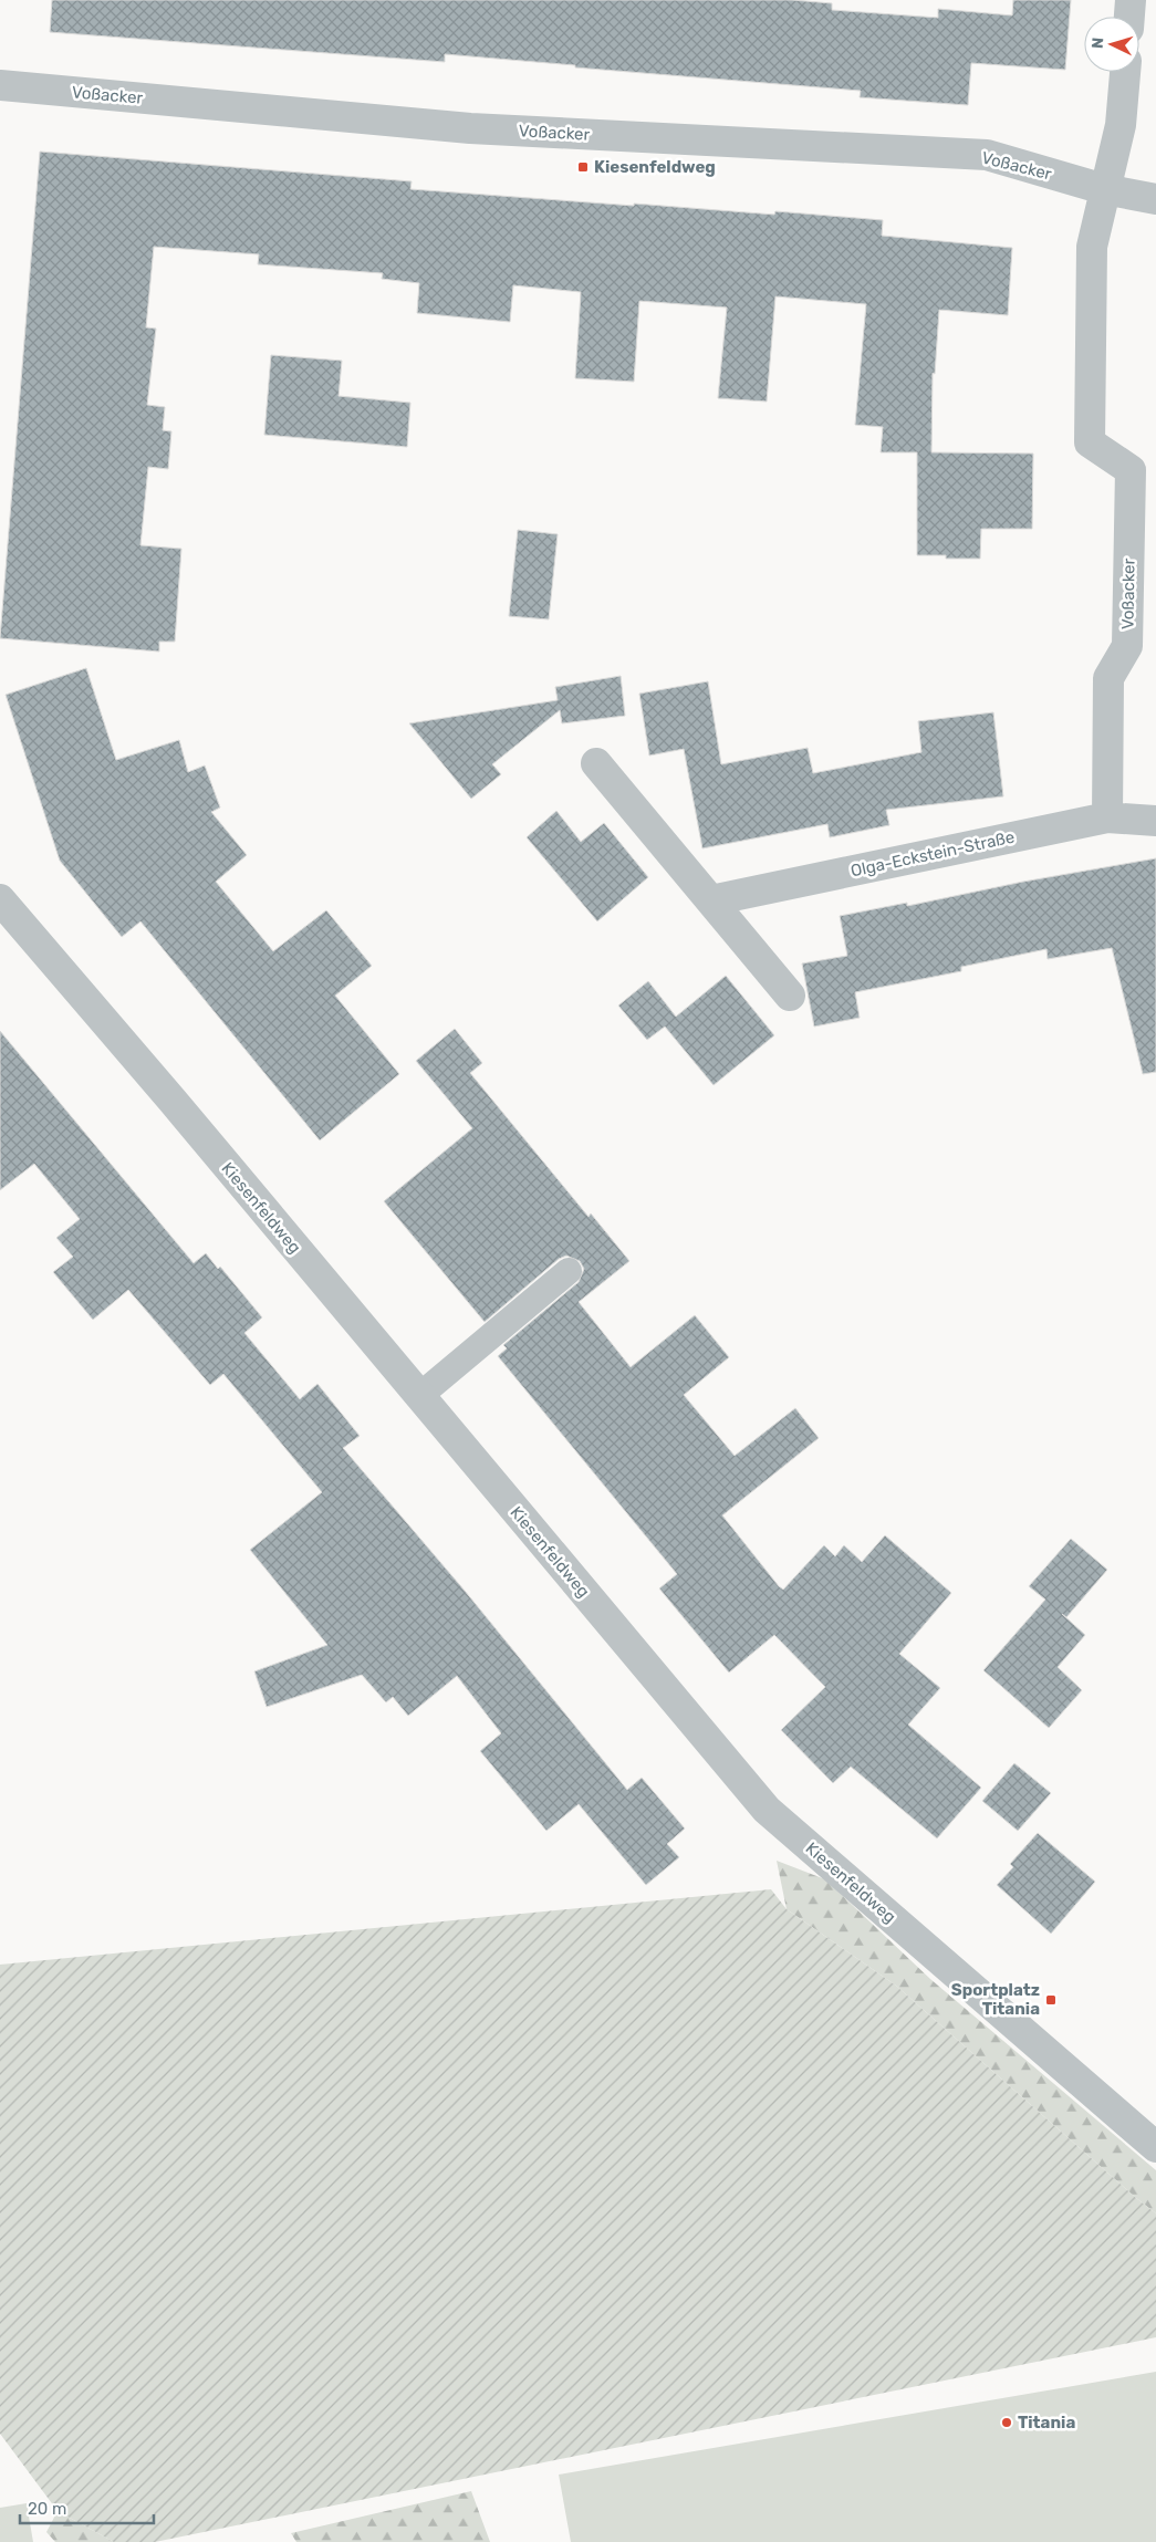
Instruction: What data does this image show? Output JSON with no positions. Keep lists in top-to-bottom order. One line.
{"streets":{"street":["Voßacker","Olga-Eckstein-Straße","Kiesenfeldweg"]},"crossings":[["Voßacker","Olga-Eckstein-Straße"]],"places":{"transit":["Kiesenfeldweg","Sportplatz Titania"],"other":["Titania"]},"scale_bar":"20 m","north":"left"}
